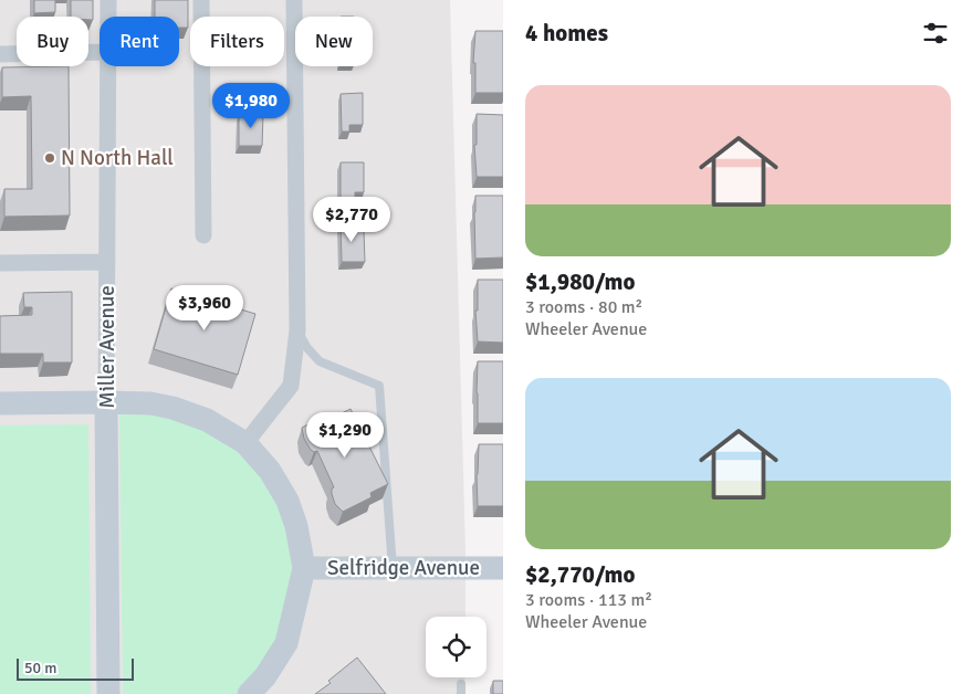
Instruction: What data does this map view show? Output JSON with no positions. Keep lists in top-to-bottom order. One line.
{"streets":{"street":["Miller Avenue","Selfridge Avenue"]},"places":["N North Hall"],"scale_bar":"50 m","page":{"heading":"4 homes","chip":["Buy","Rent","Filters","New"],"list":[{"name":"$1,980/mo","note":"3 rooms · 80 m² · Wheeler Avenue"},{"name":"$2,770/mo","note":"3 rooms · 113 m² · Wheeler Avenue"}],"price":["$1,980","$2,770","$3,960","$1,290"],"scale":"50 m"}}
